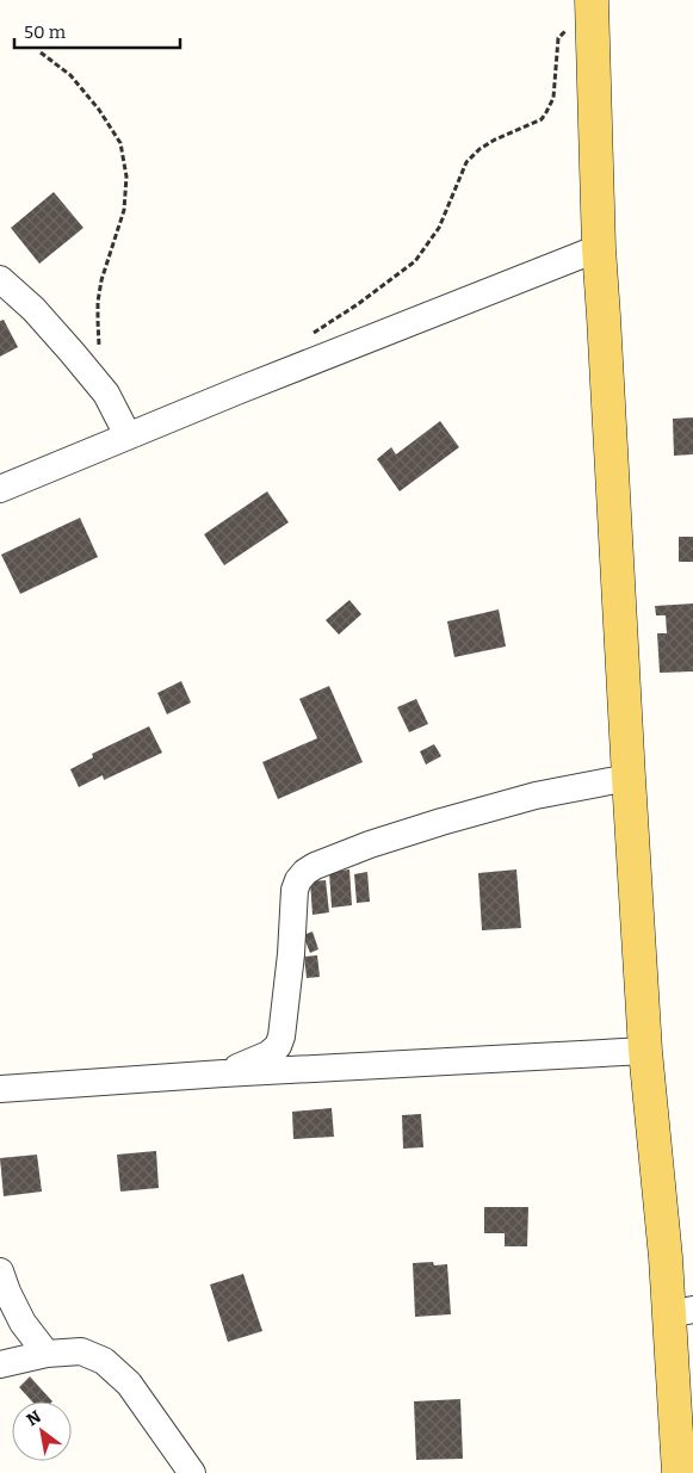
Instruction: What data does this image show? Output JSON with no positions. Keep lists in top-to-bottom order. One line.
{"scale_bar":"50 m","north":"top left"}
